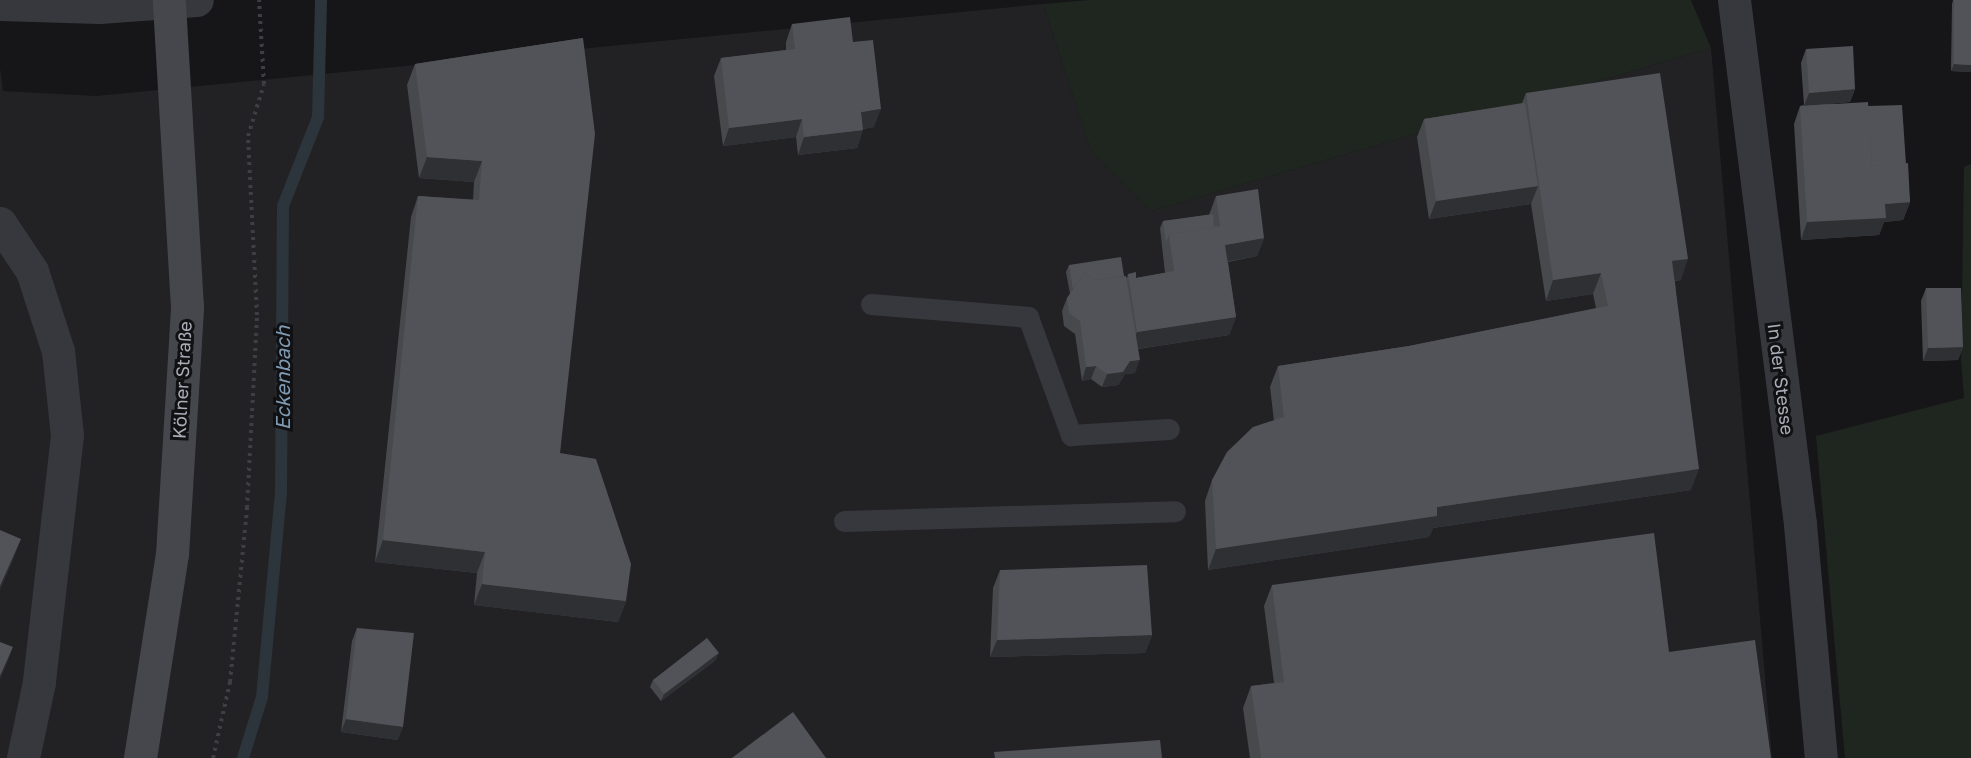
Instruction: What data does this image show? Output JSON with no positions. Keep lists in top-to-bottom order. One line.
{"streets":{"main road":["Kölner Straße"],"street":["In der Stesse"]},"water":["Eckenbach"]}
